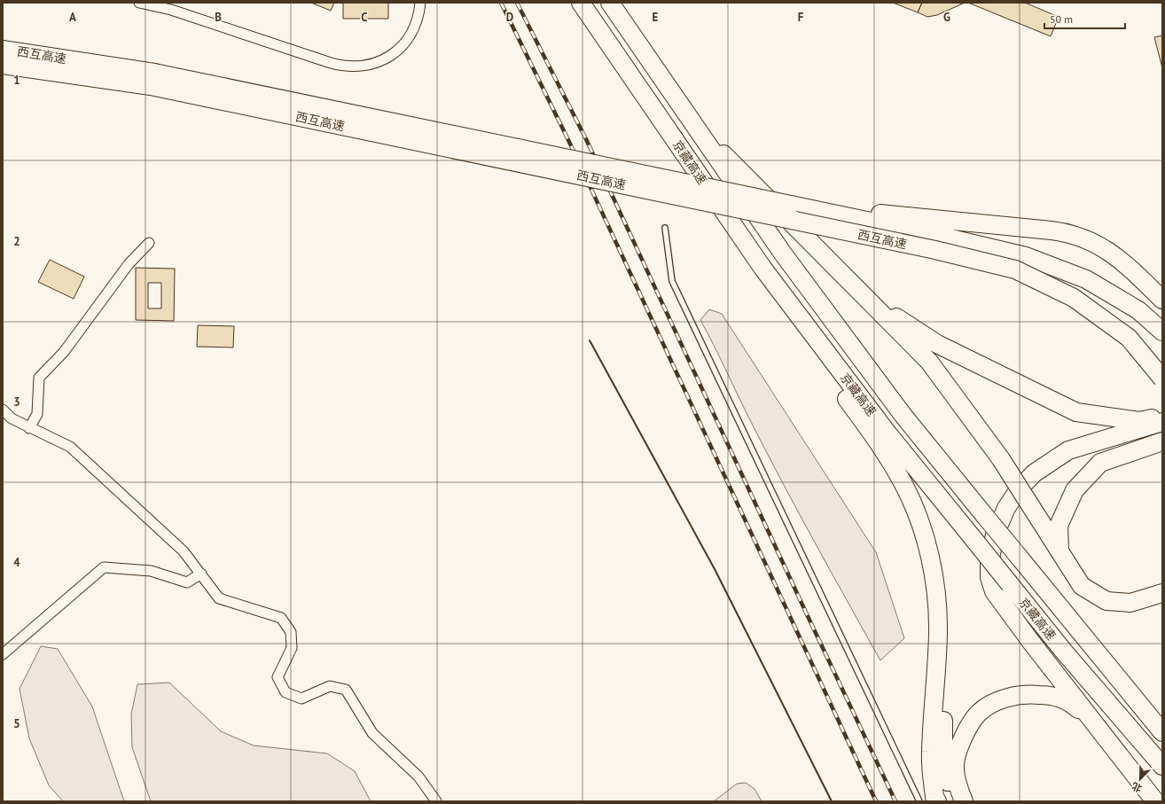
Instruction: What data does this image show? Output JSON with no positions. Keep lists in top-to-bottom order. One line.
{"streets":{"highway":["西互高速","京藏高速"]},"scale_bar":"50 m","north":"bottom left","grid":{"columns":["A","B","C","D","E","F","G"],"rows":["1","2","3","4","5"]}}
